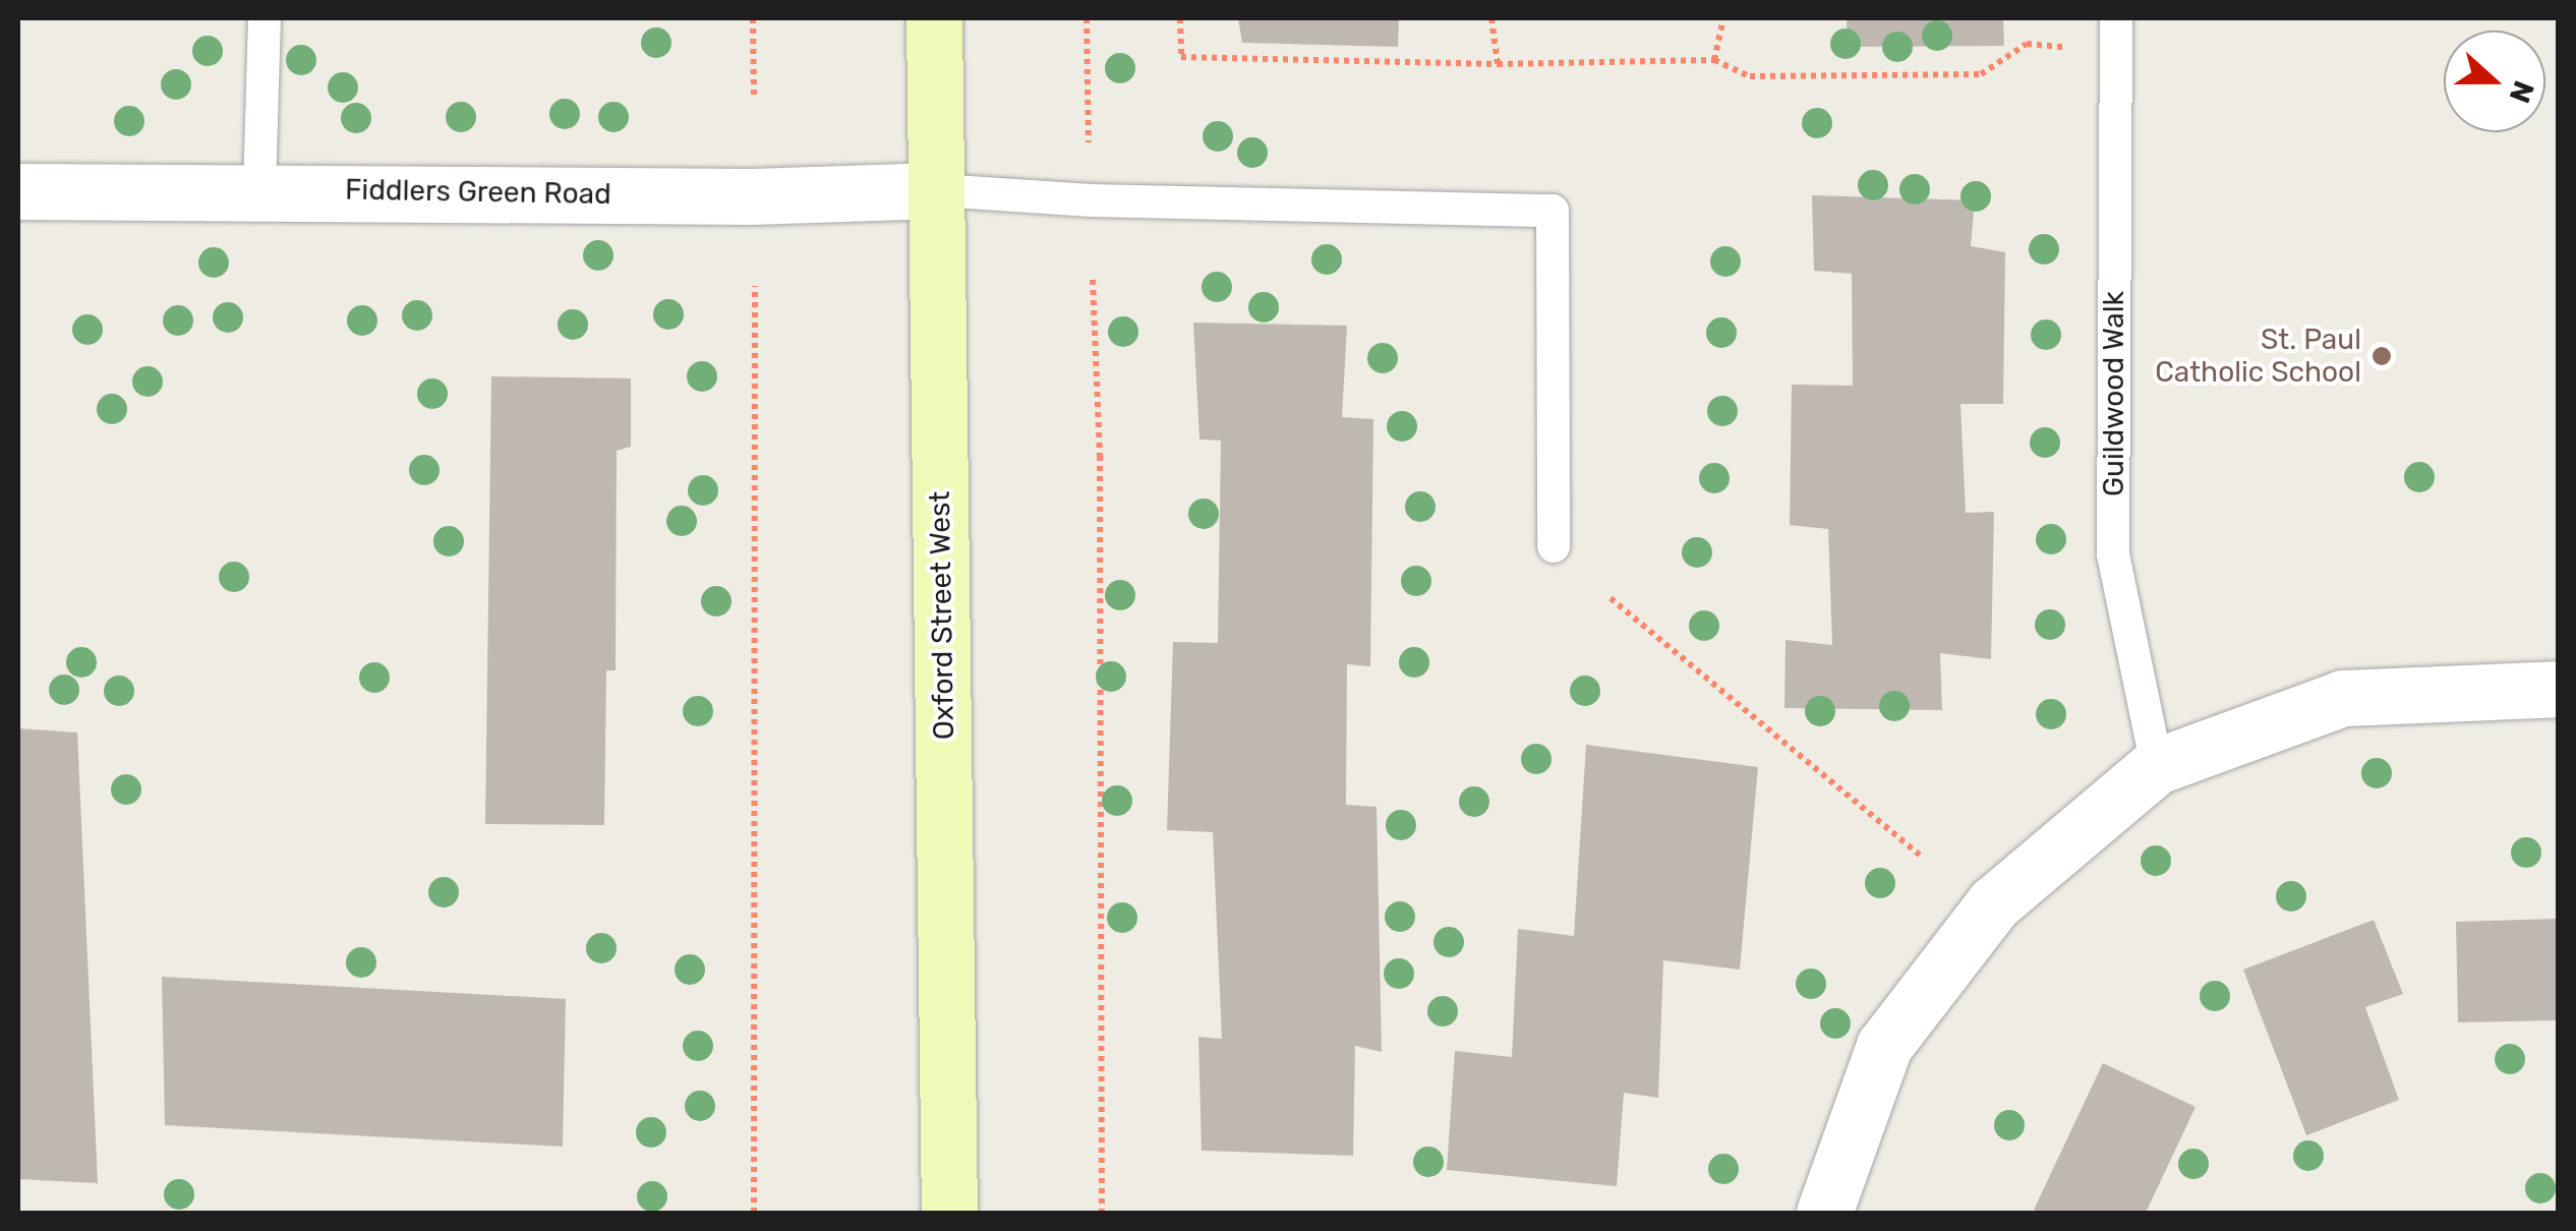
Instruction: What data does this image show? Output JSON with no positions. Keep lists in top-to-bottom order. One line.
{"streets":{"main road":["Oxford Street West"],"street":["Fiddlers Green Road"],"lane":["Guildwood Walk"]},"crossings":[["Fiddlers Green Road","Oxford Street West"]],"places":["St. Paul Catholic School"],"north":"right"}
